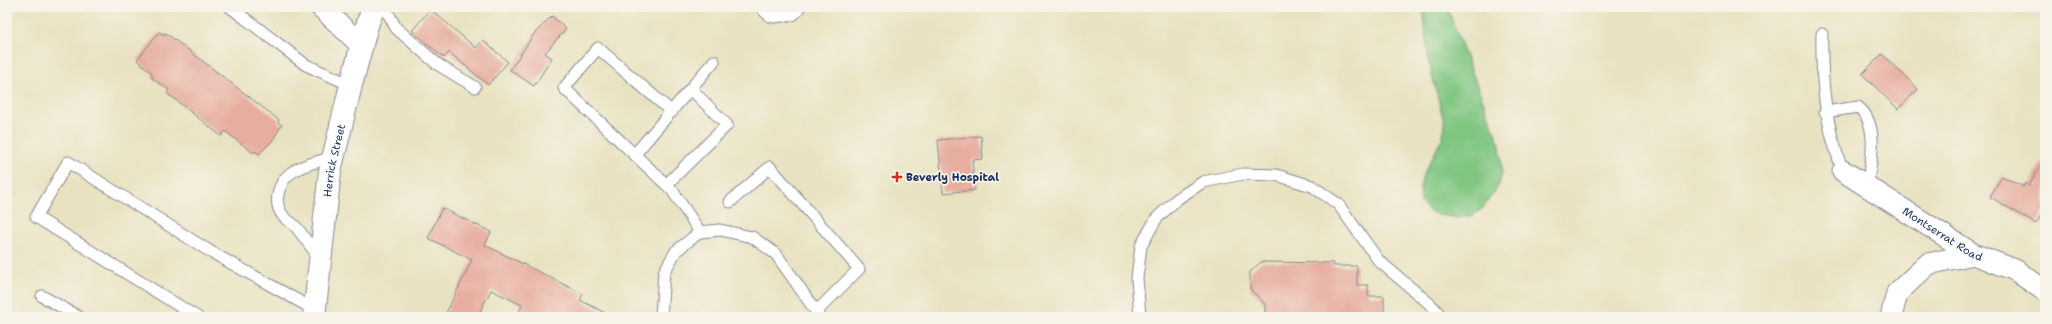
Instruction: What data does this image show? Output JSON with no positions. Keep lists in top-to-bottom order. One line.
{"streets":{"street":["Herrick Street","Montserrat Road"]},"places":{"health":["Beverly Hospital"]}}
